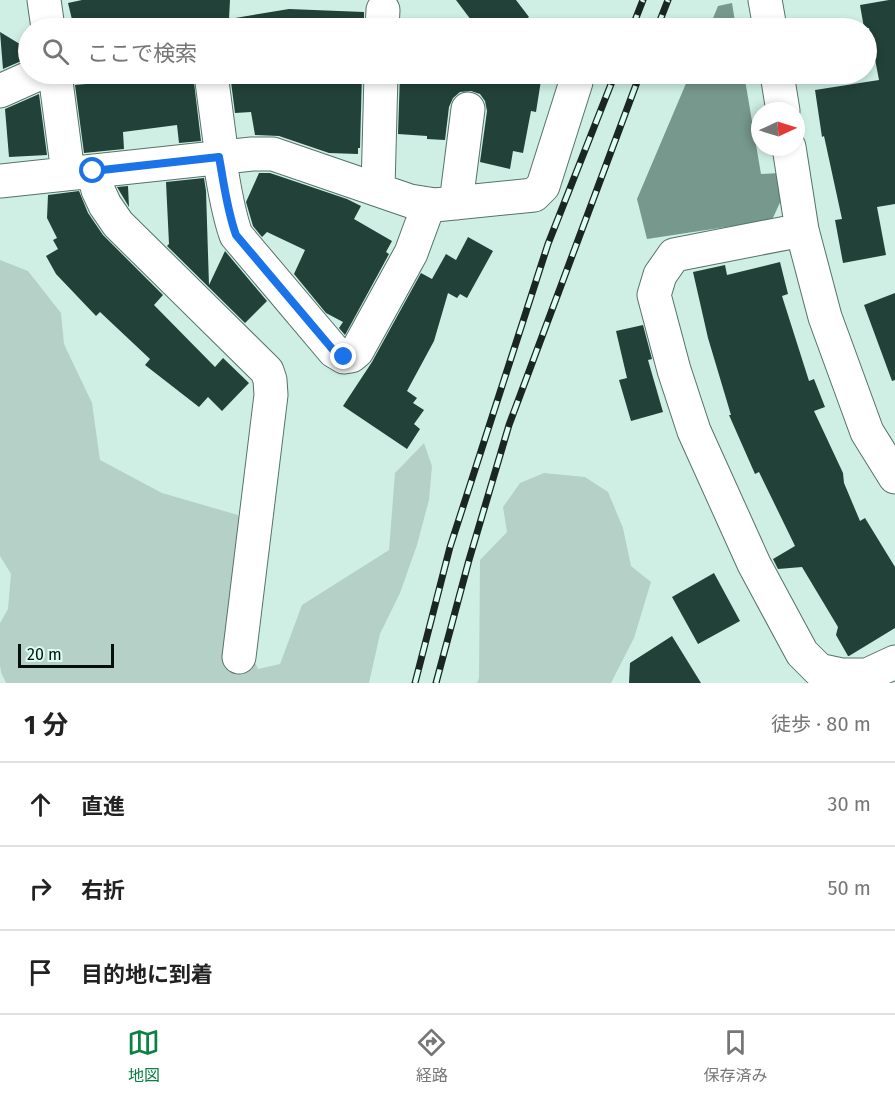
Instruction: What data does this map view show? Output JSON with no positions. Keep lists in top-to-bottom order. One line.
{"scale_bar":"20 m","north":"right","page":{"search":"ここで検索","scale":"20 m","heading":["1 分","徒歩 · 80 m"],"list":[["直進","30 m"],["右折","50 m"],"目的地に到着"],"nav":["地図","経路","保存済み"]}}
